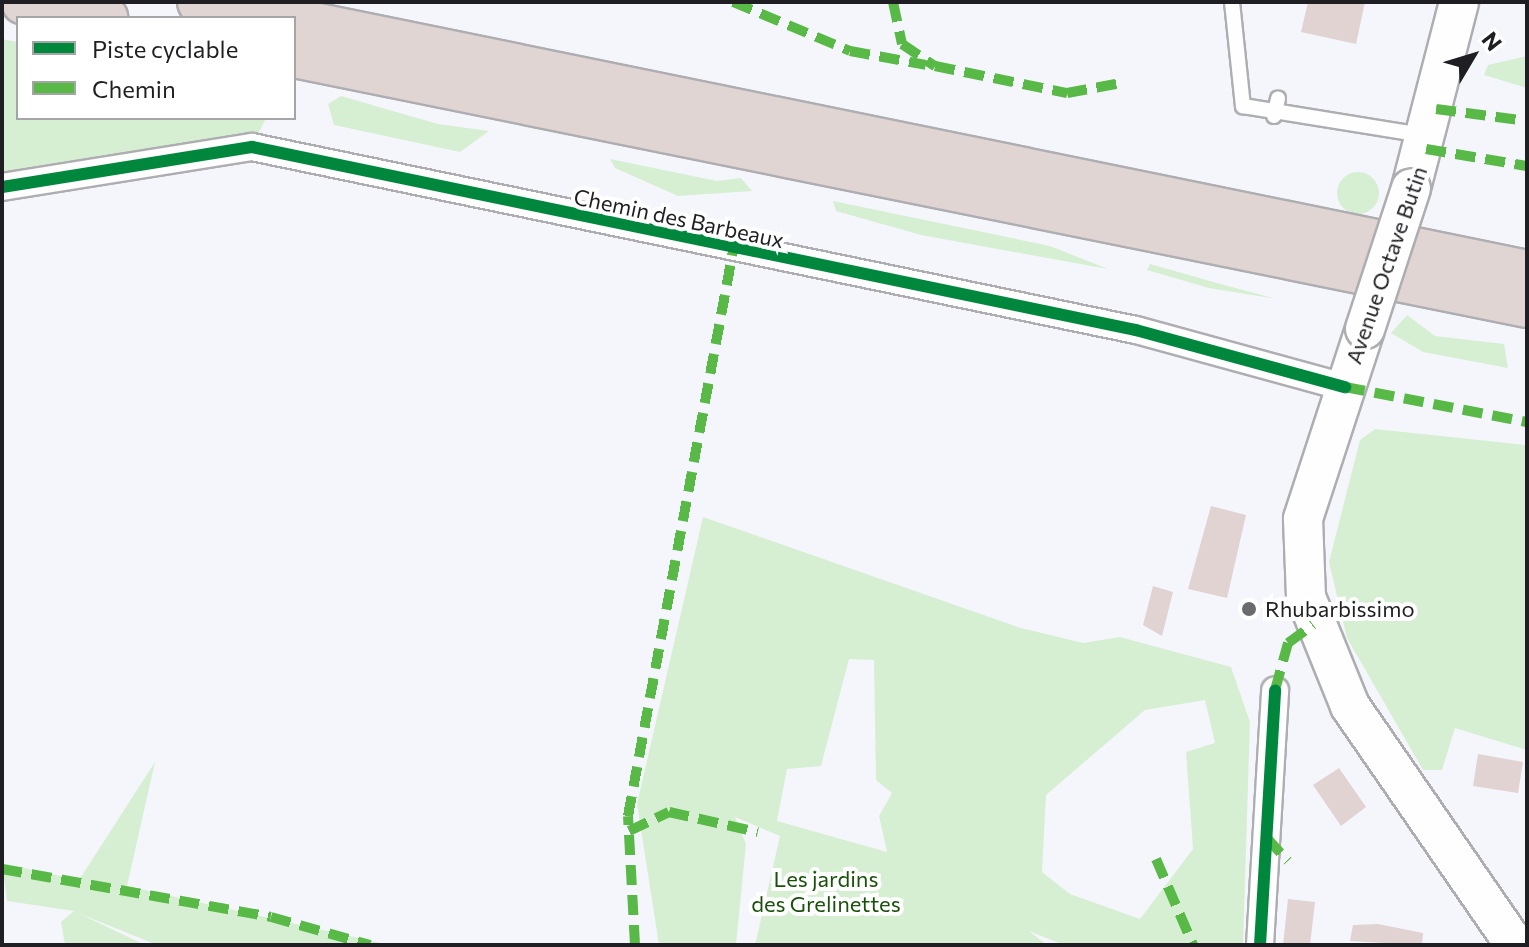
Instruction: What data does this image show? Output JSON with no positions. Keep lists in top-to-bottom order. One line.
{"streets":{"main road":["Avenue Octave Butin"],"street":["Chemin des Barbeaux"]},"crossings":[["Chemin des Barbeaux","Avenue Octave Butin"]],"parks":["Les jardins des Grelinettes"],"places":["Rhubarbissimo"],"legend":["Piste cyclable","Chemin"],"north":"top right"}
